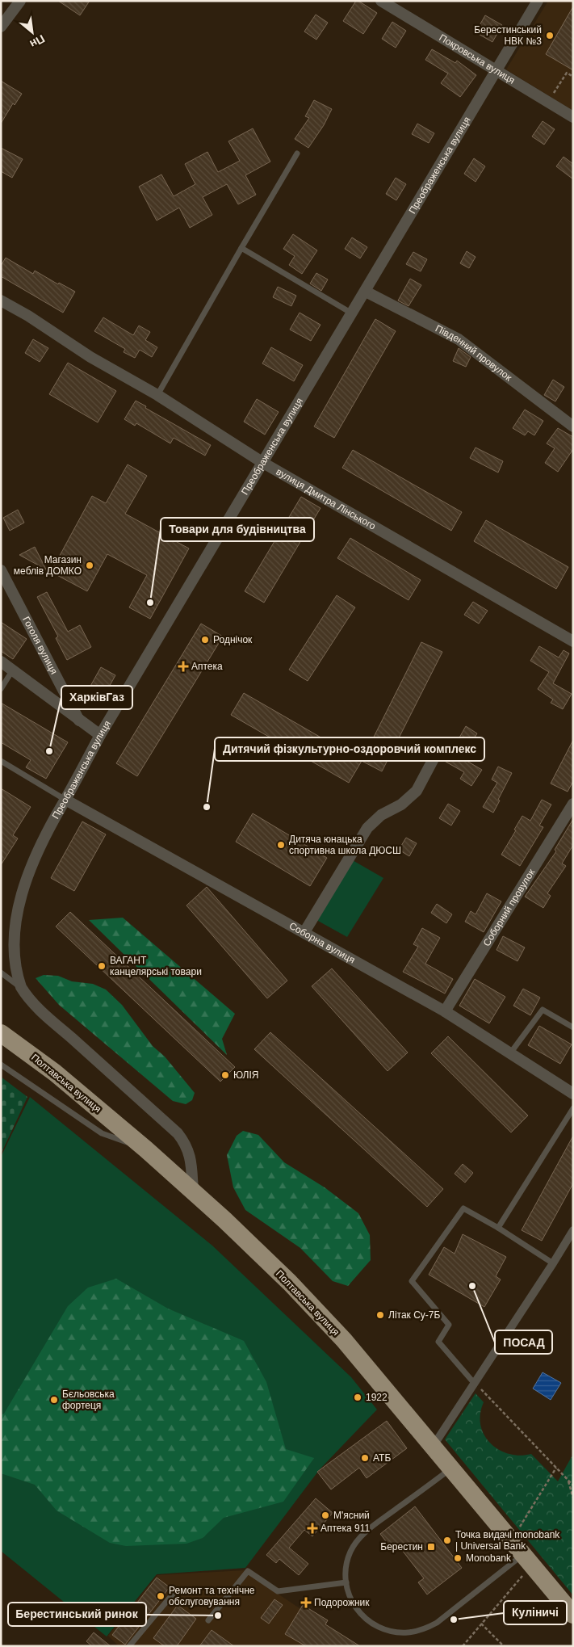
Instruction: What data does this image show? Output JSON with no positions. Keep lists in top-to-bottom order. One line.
{"streets":{"highway":["Полтавська вулиця"],"street":["Покровська вулиця","Преображенська вулиця","Південний провулок","вулиця Дмитра Лінського","Гоголя вулиця","Соборний провулок","Соборна вулиця"]},"crossings":[["Покровська вулиця","Преображенська вулиця"],["Преображенська вулиця","Південний провулок"],["Преображенська вулиця","вулиця Дмитра Лінського"],["Преображенська вулиця","Соборна вулиця"],["Преображенська вулиця","Полтавська вулиця"],["Соборний провулок","Соборна вулиця"]],"places":{"other":["Берестинський НВК №3","Магазин меблів ДОМКО","Товари для будівництва","Роднічок","ХарківГаз","Дитячий фізкультурно-оздоровчий комплекс","Дитяча юнацька спортивна школа ДЮСШ","ВАГАНТ канцелярські товари","ЮЛІЯ","ПОСАД","Літак Су-7Б","1922","Бєльовська фортеця","АТБ","М'ясний","Точка видачі monobank | Universal Bank","Monobank","Ремонт та технічне обслуговування","Берестинський ринок","Куліничі"],"health":["Аптека","Аптека 911","Подорожник"],"transit":["Берестин"]},"north":"bottom right"}
